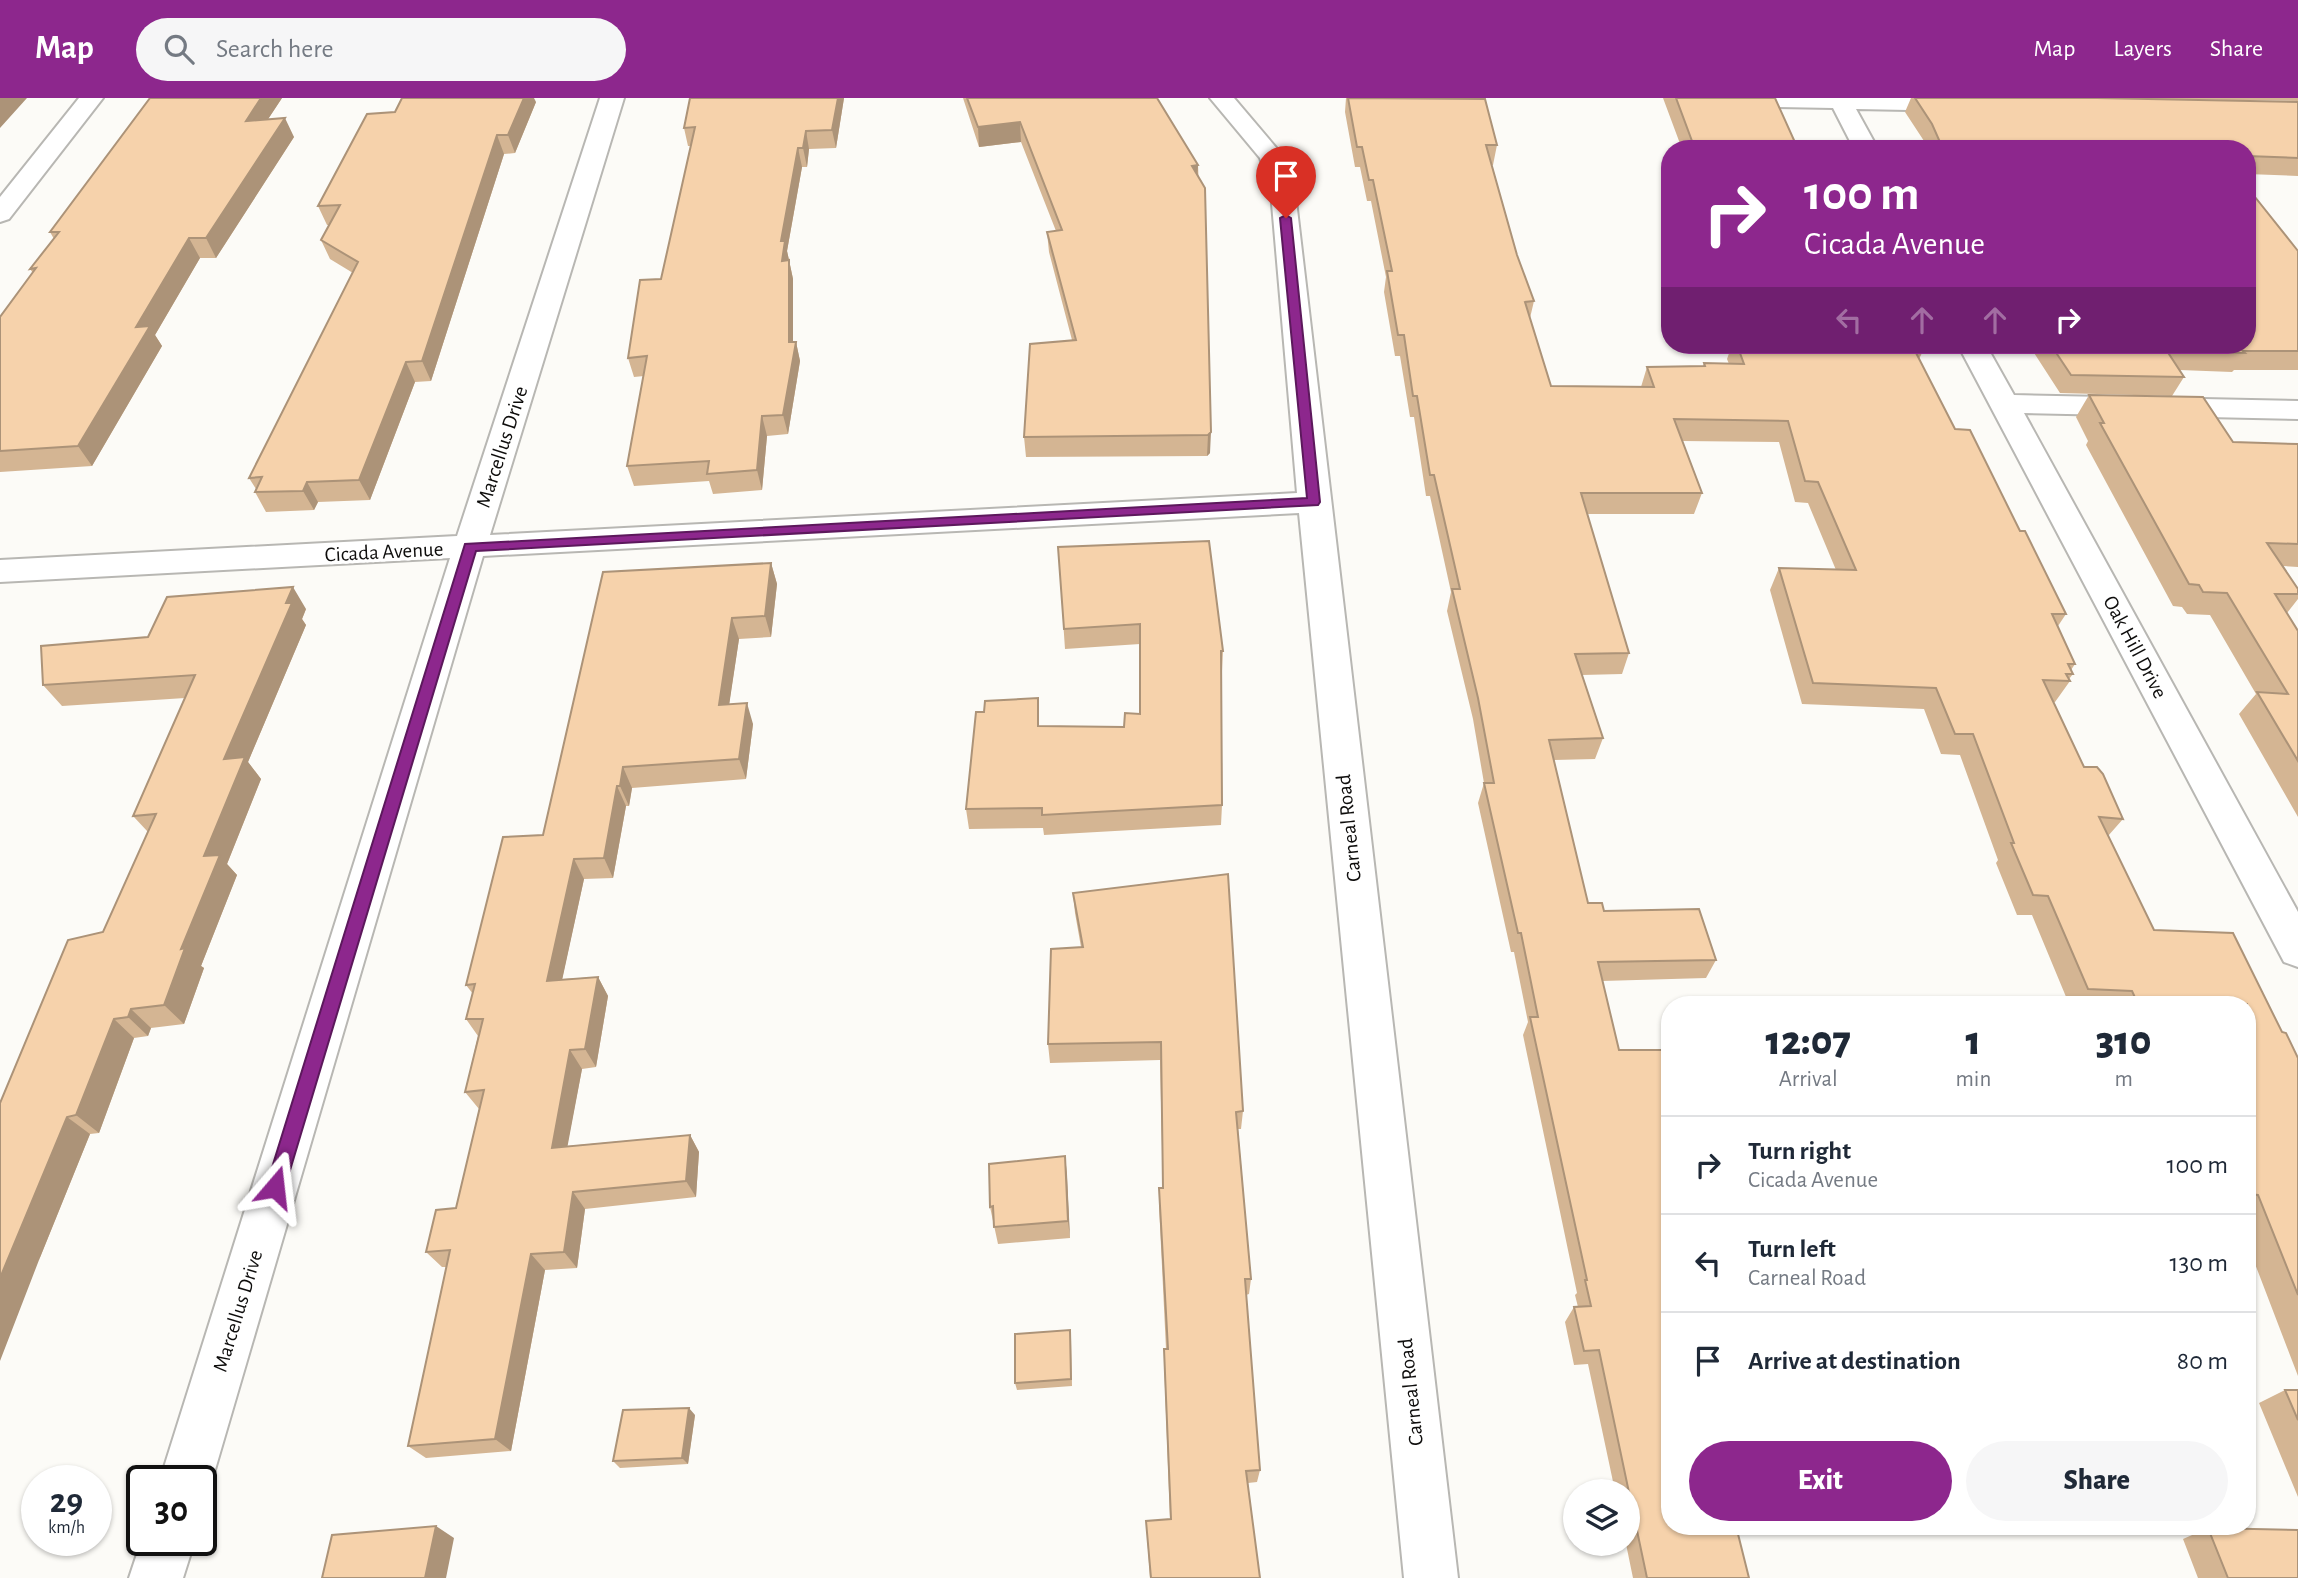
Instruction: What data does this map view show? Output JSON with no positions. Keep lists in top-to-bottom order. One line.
{"streets":{"street":["Marcellus Drive","Cicada Avenue","Oak Hill Drive","Carneal Road"]},"crossings":[["Marcellus Drive","Cicada Avenue"],["Cicada Avenue","Carneal Road"]],"page":{"header":"Map","search":"Search here","nav":["Map","Layers","Share"],"turn":["100 m","Cicada Avenue"],"eta":["12:07","Arrival","1","min","310","m"],"list":[{"name":"Turn right","note":"Cicada Avenue","value":"100 m"},{"name":"Turn left","note":"Carneal Road","value":"130 m"},{"name":"Arrive at destination","value":"80 m"}],"buttons":["Exit","Share"],"speed":"29 km/h","limit":"30"}}
